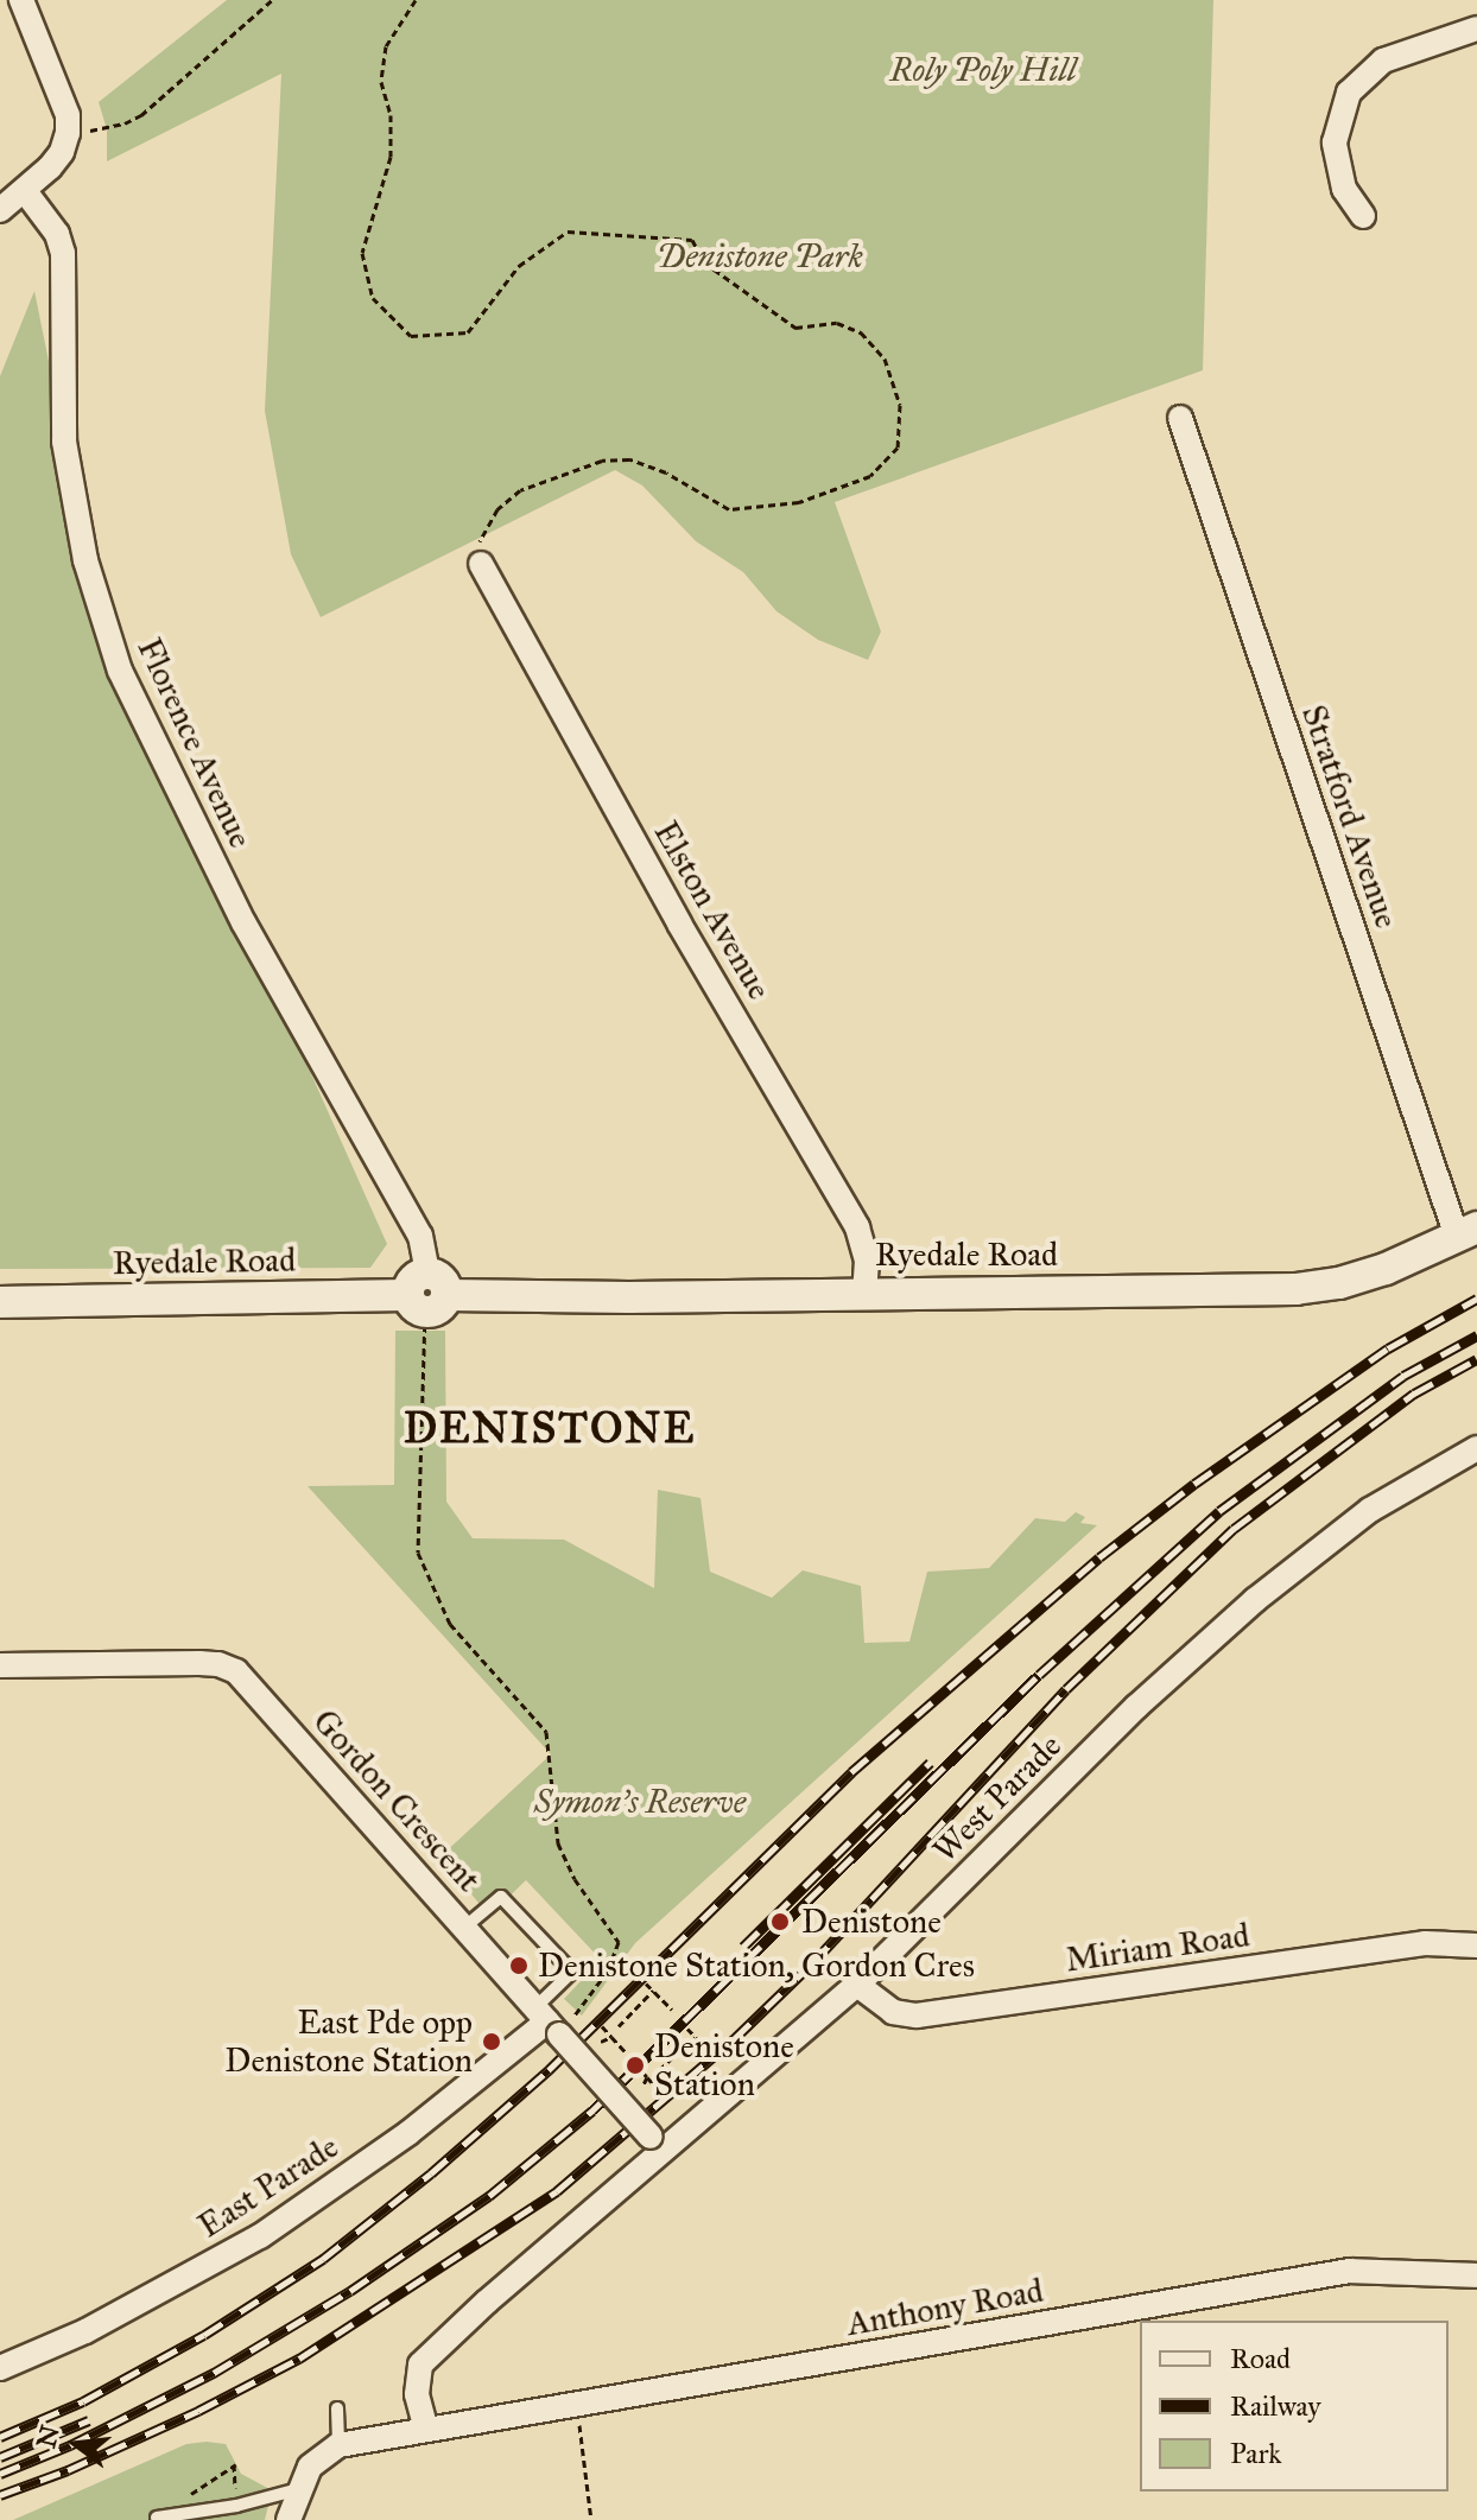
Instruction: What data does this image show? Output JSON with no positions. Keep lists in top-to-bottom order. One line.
{"streets":{"street":["Florence Avenue","Stratford Avenue","Elston Avenue","Ryedale Road","West Parade","Gordon Crescent","Miriam Road","East Parade","Anthony Road"]},"crossings":[["Florence Avenue","Ryedale Road"],["Stratford Avenue","Ryedale Road"],["Elston Avenue","Ryedale Road"],["West Parade","Gordon Crescent"],["West Parade","Miriam Road"],["West Parade","Anthony Road"],["Gordon Crescent","East Parade"]],"districts":["DENISTONE"],"parks":["Roly Poly Hill","Denistone Park","Symon's Reserve"],"places":["Denistone","Denistone Station, Gordon Cres","East Pde opp Denistone Station","Denistone Station"],"legend":["Road","Railway","Park"],"north":"left"}
